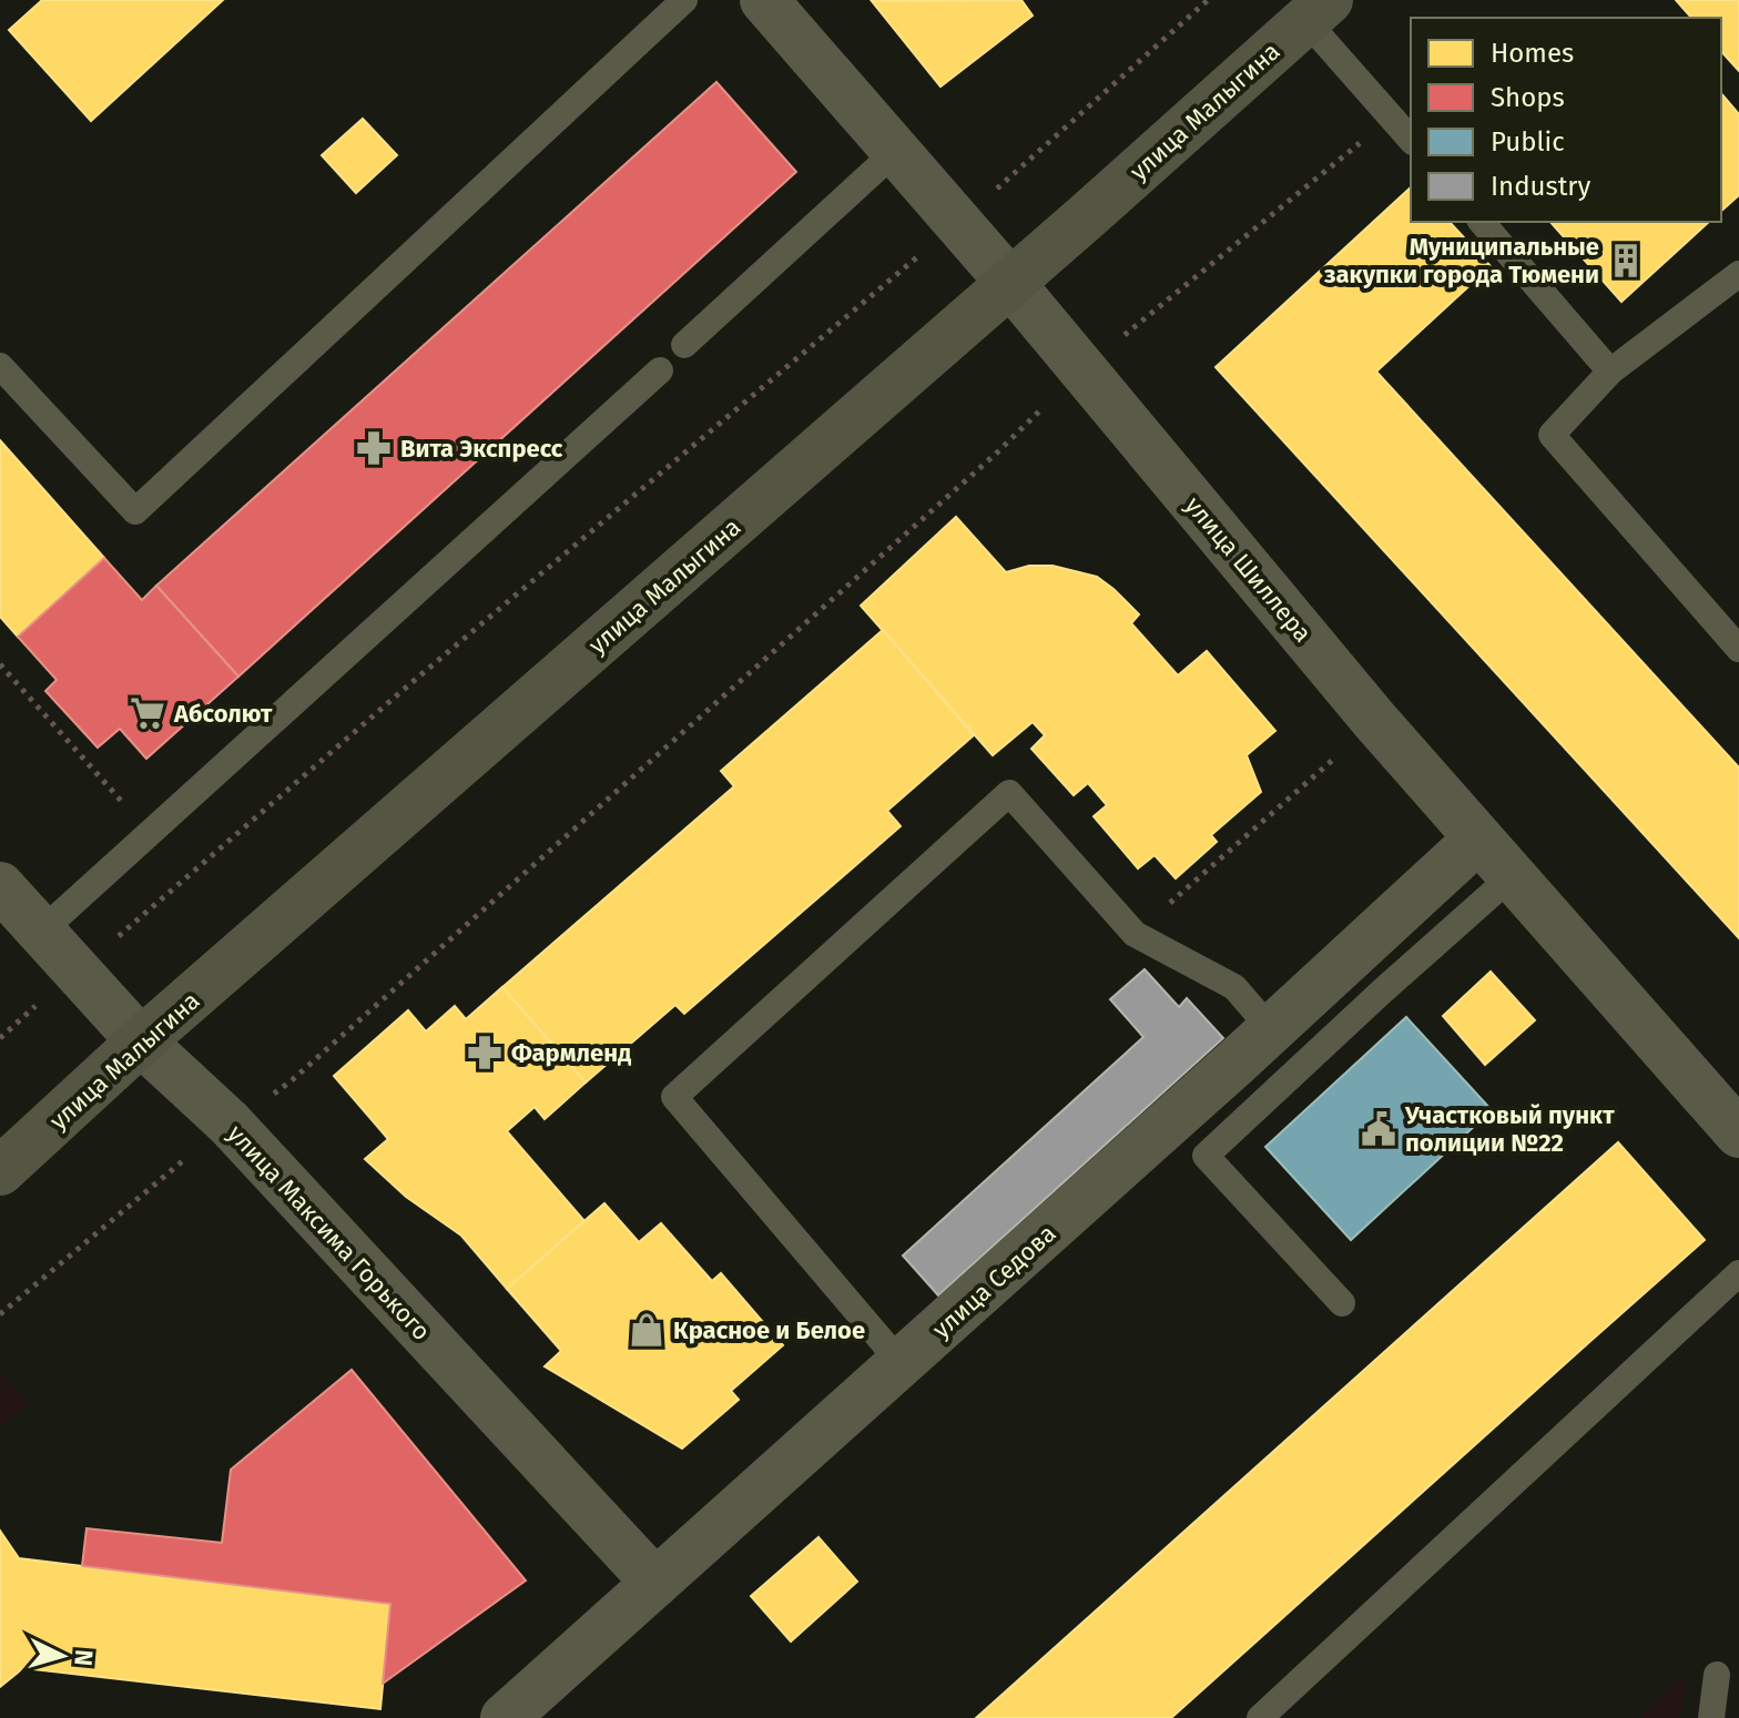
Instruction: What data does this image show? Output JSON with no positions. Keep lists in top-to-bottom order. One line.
{"streets":{"street":["улица Малыгина","улица Шиллера","улица Максима Горького","улица Седова"]},"crossings":[["улица Малыгина","улица Шиллера"],["улица Малыгина","улица Максима Горького"],["улица Шиллера","улица Седова"],["улица Максима Горького","улица Седова"]],"places":{"building":["Муниципальные закупки города Тюмени"],"pharmacy":["Вита Экспресс","Фармленд"],"supermarket":["Абсолют"],"public building":["Участковый пункт полиции №22"],"shop":["Красное и Белое"]},"legend":["Homes","Shops","Public","Industry"],"north":"right"}
